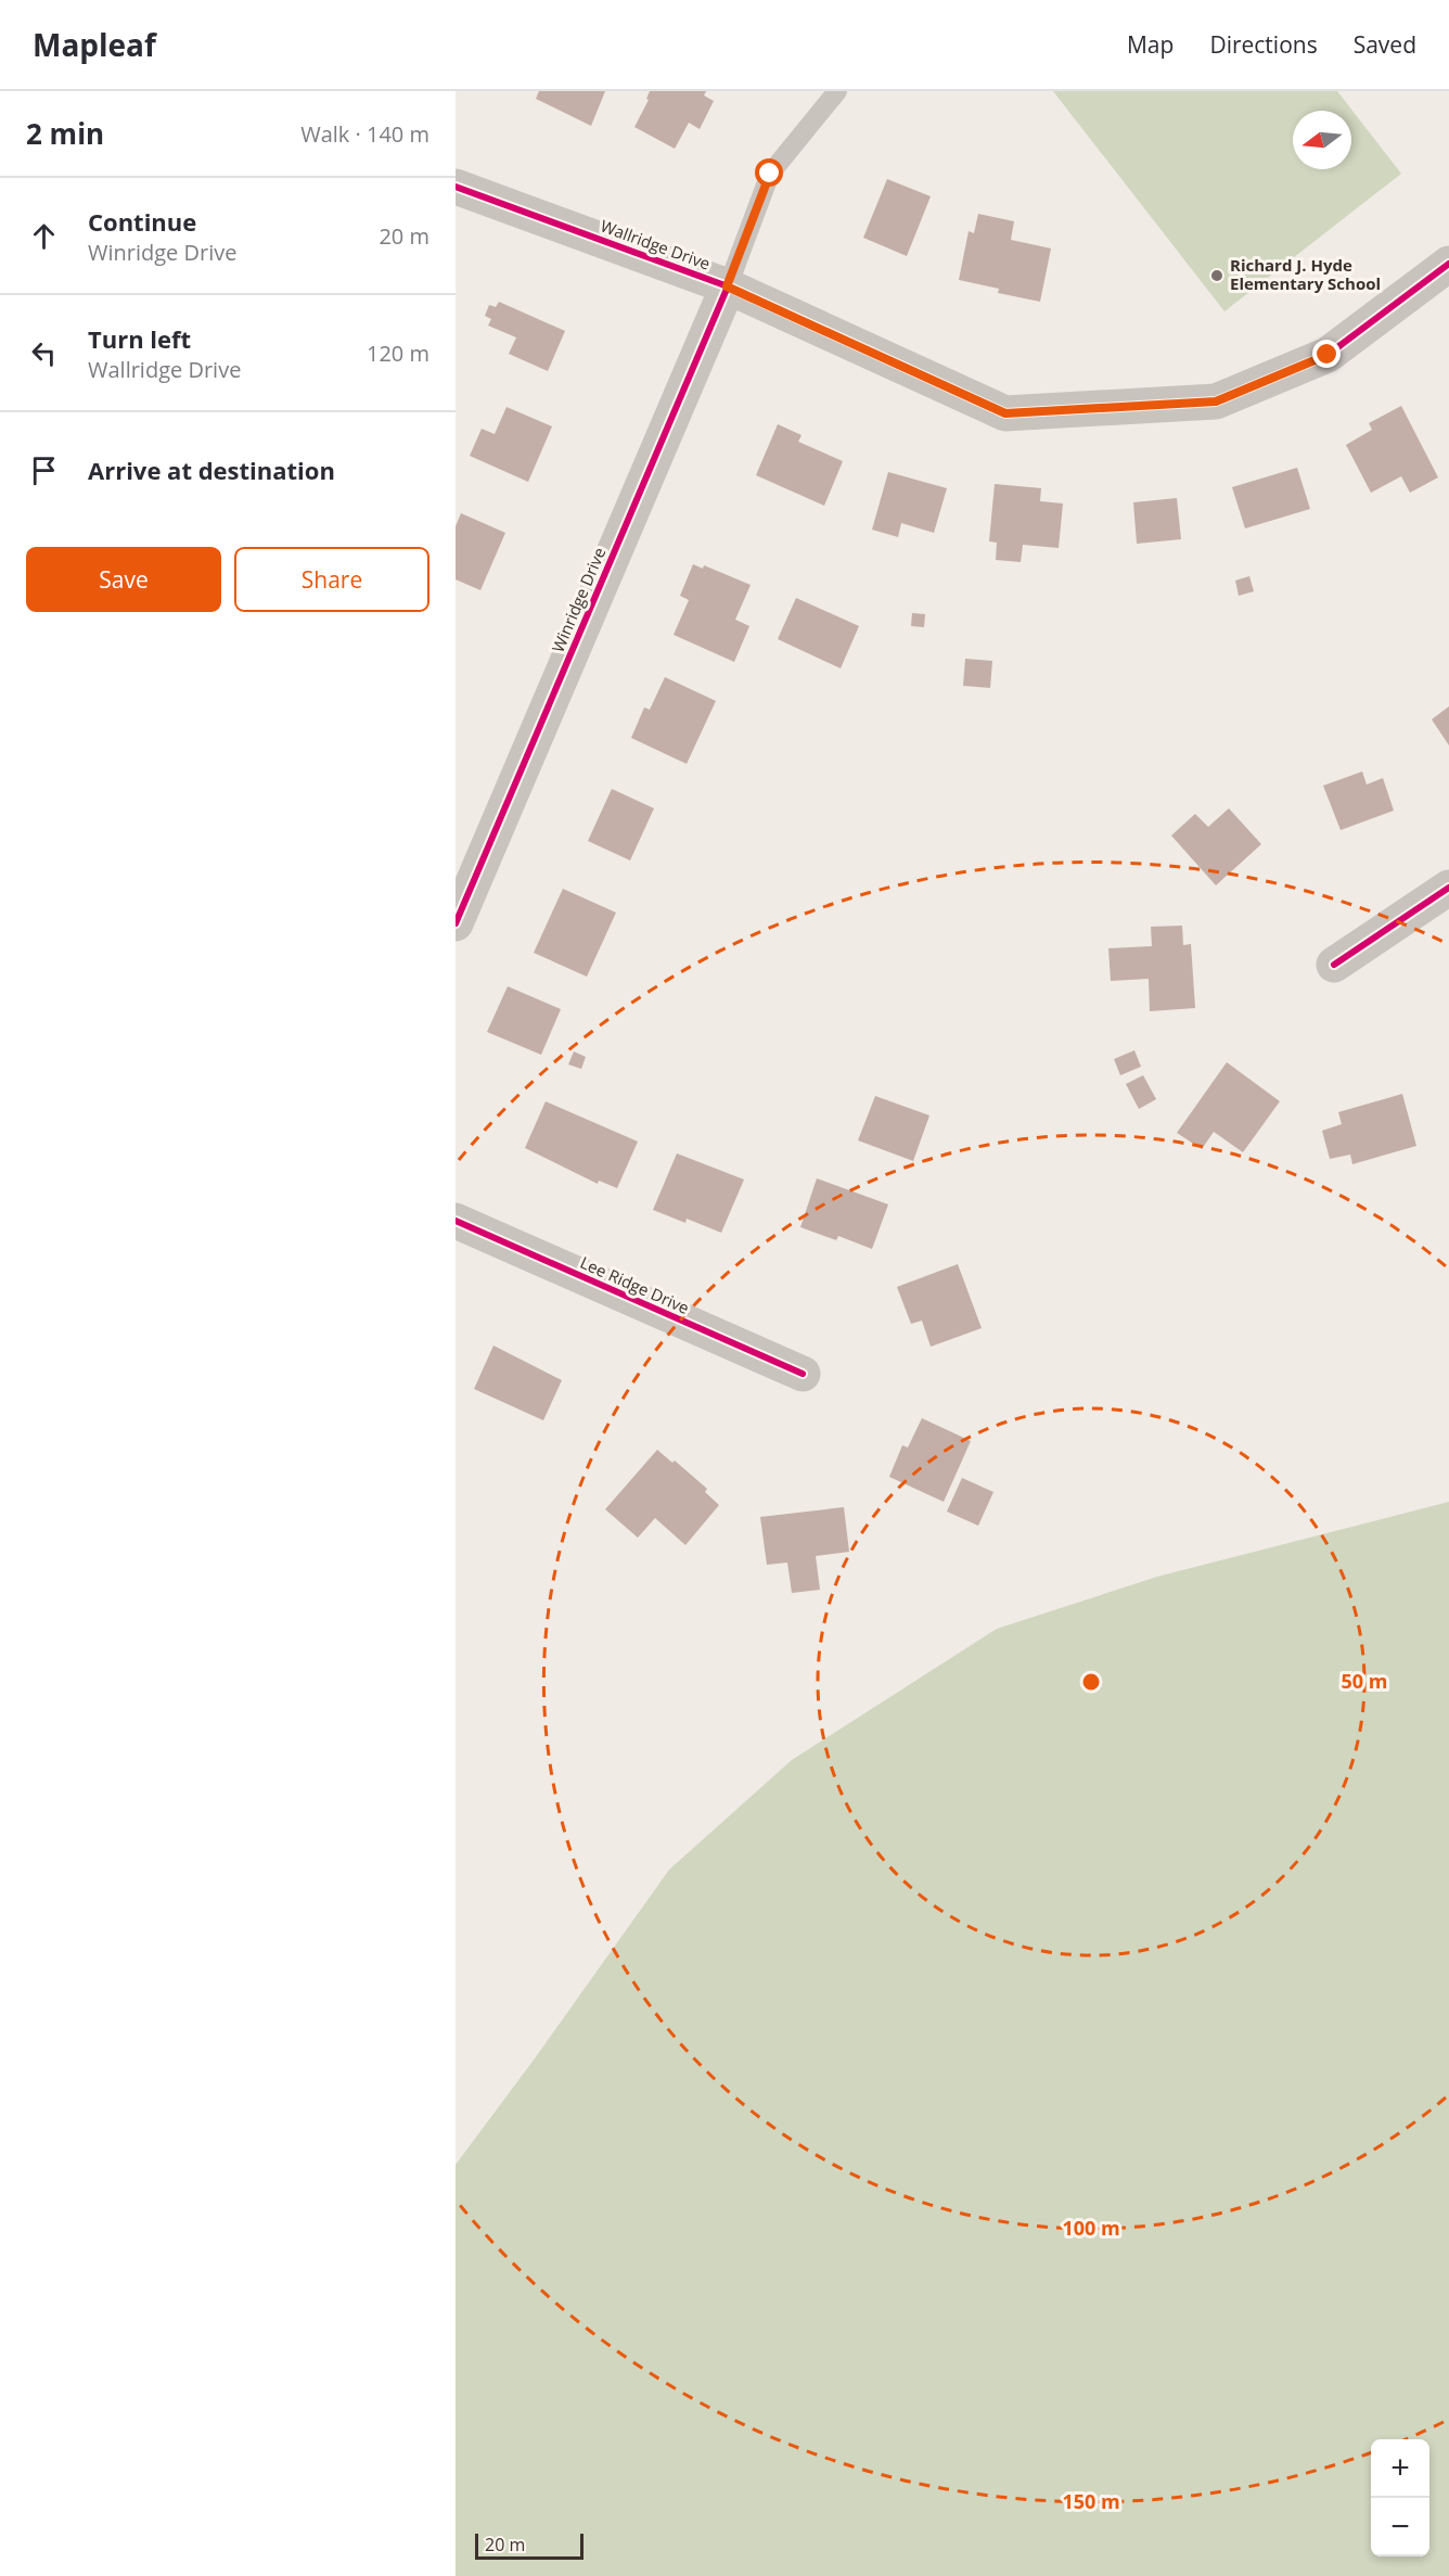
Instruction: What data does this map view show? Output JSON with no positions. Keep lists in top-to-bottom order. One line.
{"streets":{"street":["Wallridge Drive","Winridge Drive","Lee Ridge Drive"]},"crossings":[["Wallridge Drive","Winridge Drive"]],"places":["Richard J. Hyde Elementary School"],"scale_bar":"20 m","north":"left","page":{"header":"Mapleaf","nav":["Map","Directions","Saved"],"heading":["2 min","Walk · 140 m"],"list":[["Continue","Winridge Drive","20 m"],["Turn left","Wallridge Drive","120 m"],"Arrive at destination"],"buttons":["Save","Share"],"map_buttons":["+","−"],"scale":"20 m"},"rings":["50 m","100 m","150 m"]}
